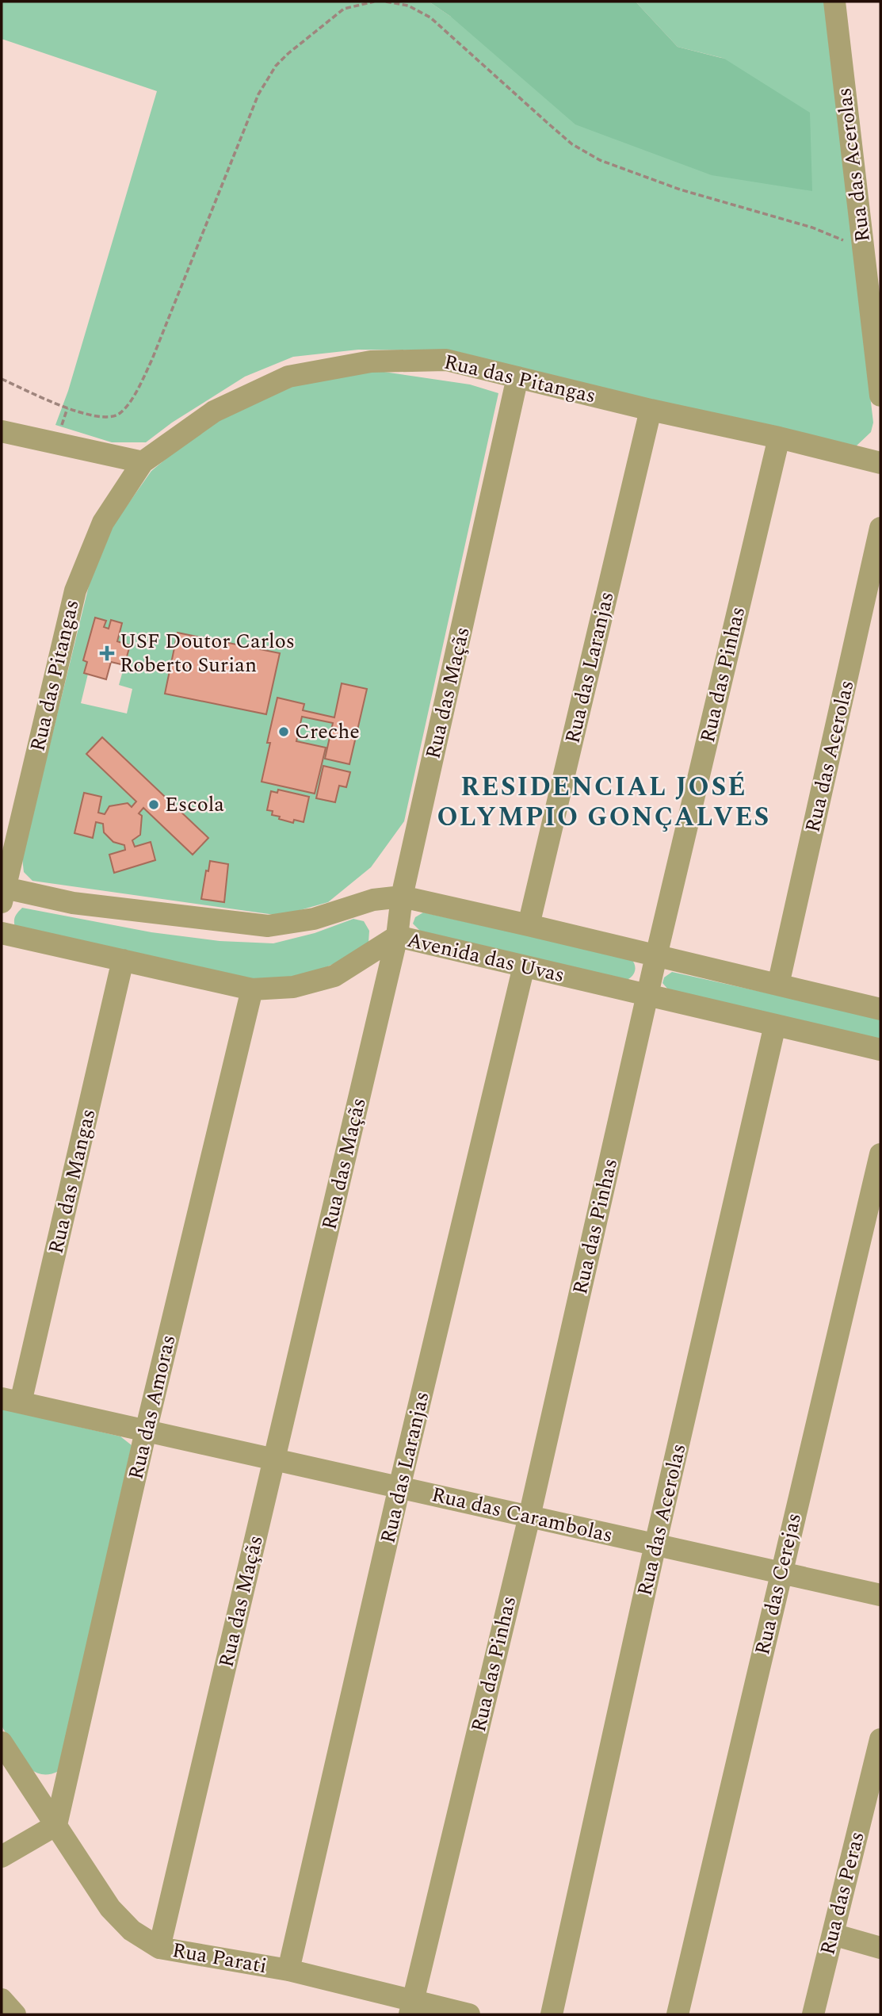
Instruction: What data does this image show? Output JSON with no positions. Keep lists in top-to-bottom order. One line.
{"streets":{"street":["Rua das Acerolas","Rua das Pitangas","Rua das Laranjas","Rua das Pinhas","Rua das Maçãs","Avenida das Uvas","Rua das Mangas","Rua das Amoras","Rua das Carambolas","Rua das Cerejas","Rua das Peras","Rua Parati"]},"crossings":[["Rua das Acerolas","Avenida das Uvas"],["Rua das Acerolas","Rua das Carambolas"],["Rua das Pitangas","Rua das Laranjas"],["Rua das Pitangas","Rua das Pinhas"],["Rua das Pitangas","Rua das Maçãs"],["Rua das Pitangas","Avenida das Uvas"],["Rua das Laranjas","Avenida das Uvas"],["Rua das Laranjas","Rua das Carambolas"],["Rua das Laranjas","Rua Parati"],["Rua das Pinhas","Avenida das Uvas"],["Rua das Pinhas","Rua das Carambolas"],["Rua das Pinhas","Rua Parati"],["Rua das Maçãs","Avenida das Uvas"],["Rua das Maçãs","Rua das Carambolas"],["Rua das Maçãs","Rua Parati"],["Avenida das Uvas","Rua das Mangas"],["Avenida das Uvas","Rua das Amoras"],["Rua das Mangas","Rua das Carambolas"],["Rua das Amoras","Rua das Carambolas"],["Rua das Amoras","Rua Parati"],["Rua das Carambolas","Rua das Cerejas"]],"districts":["RESIDENCIAL JOSÉ OLYMPIO GONÇALVES"],"places":{"health":["USF Doutor Carlos Roberto Surian"],"other":["Creche","Escola"]}}
